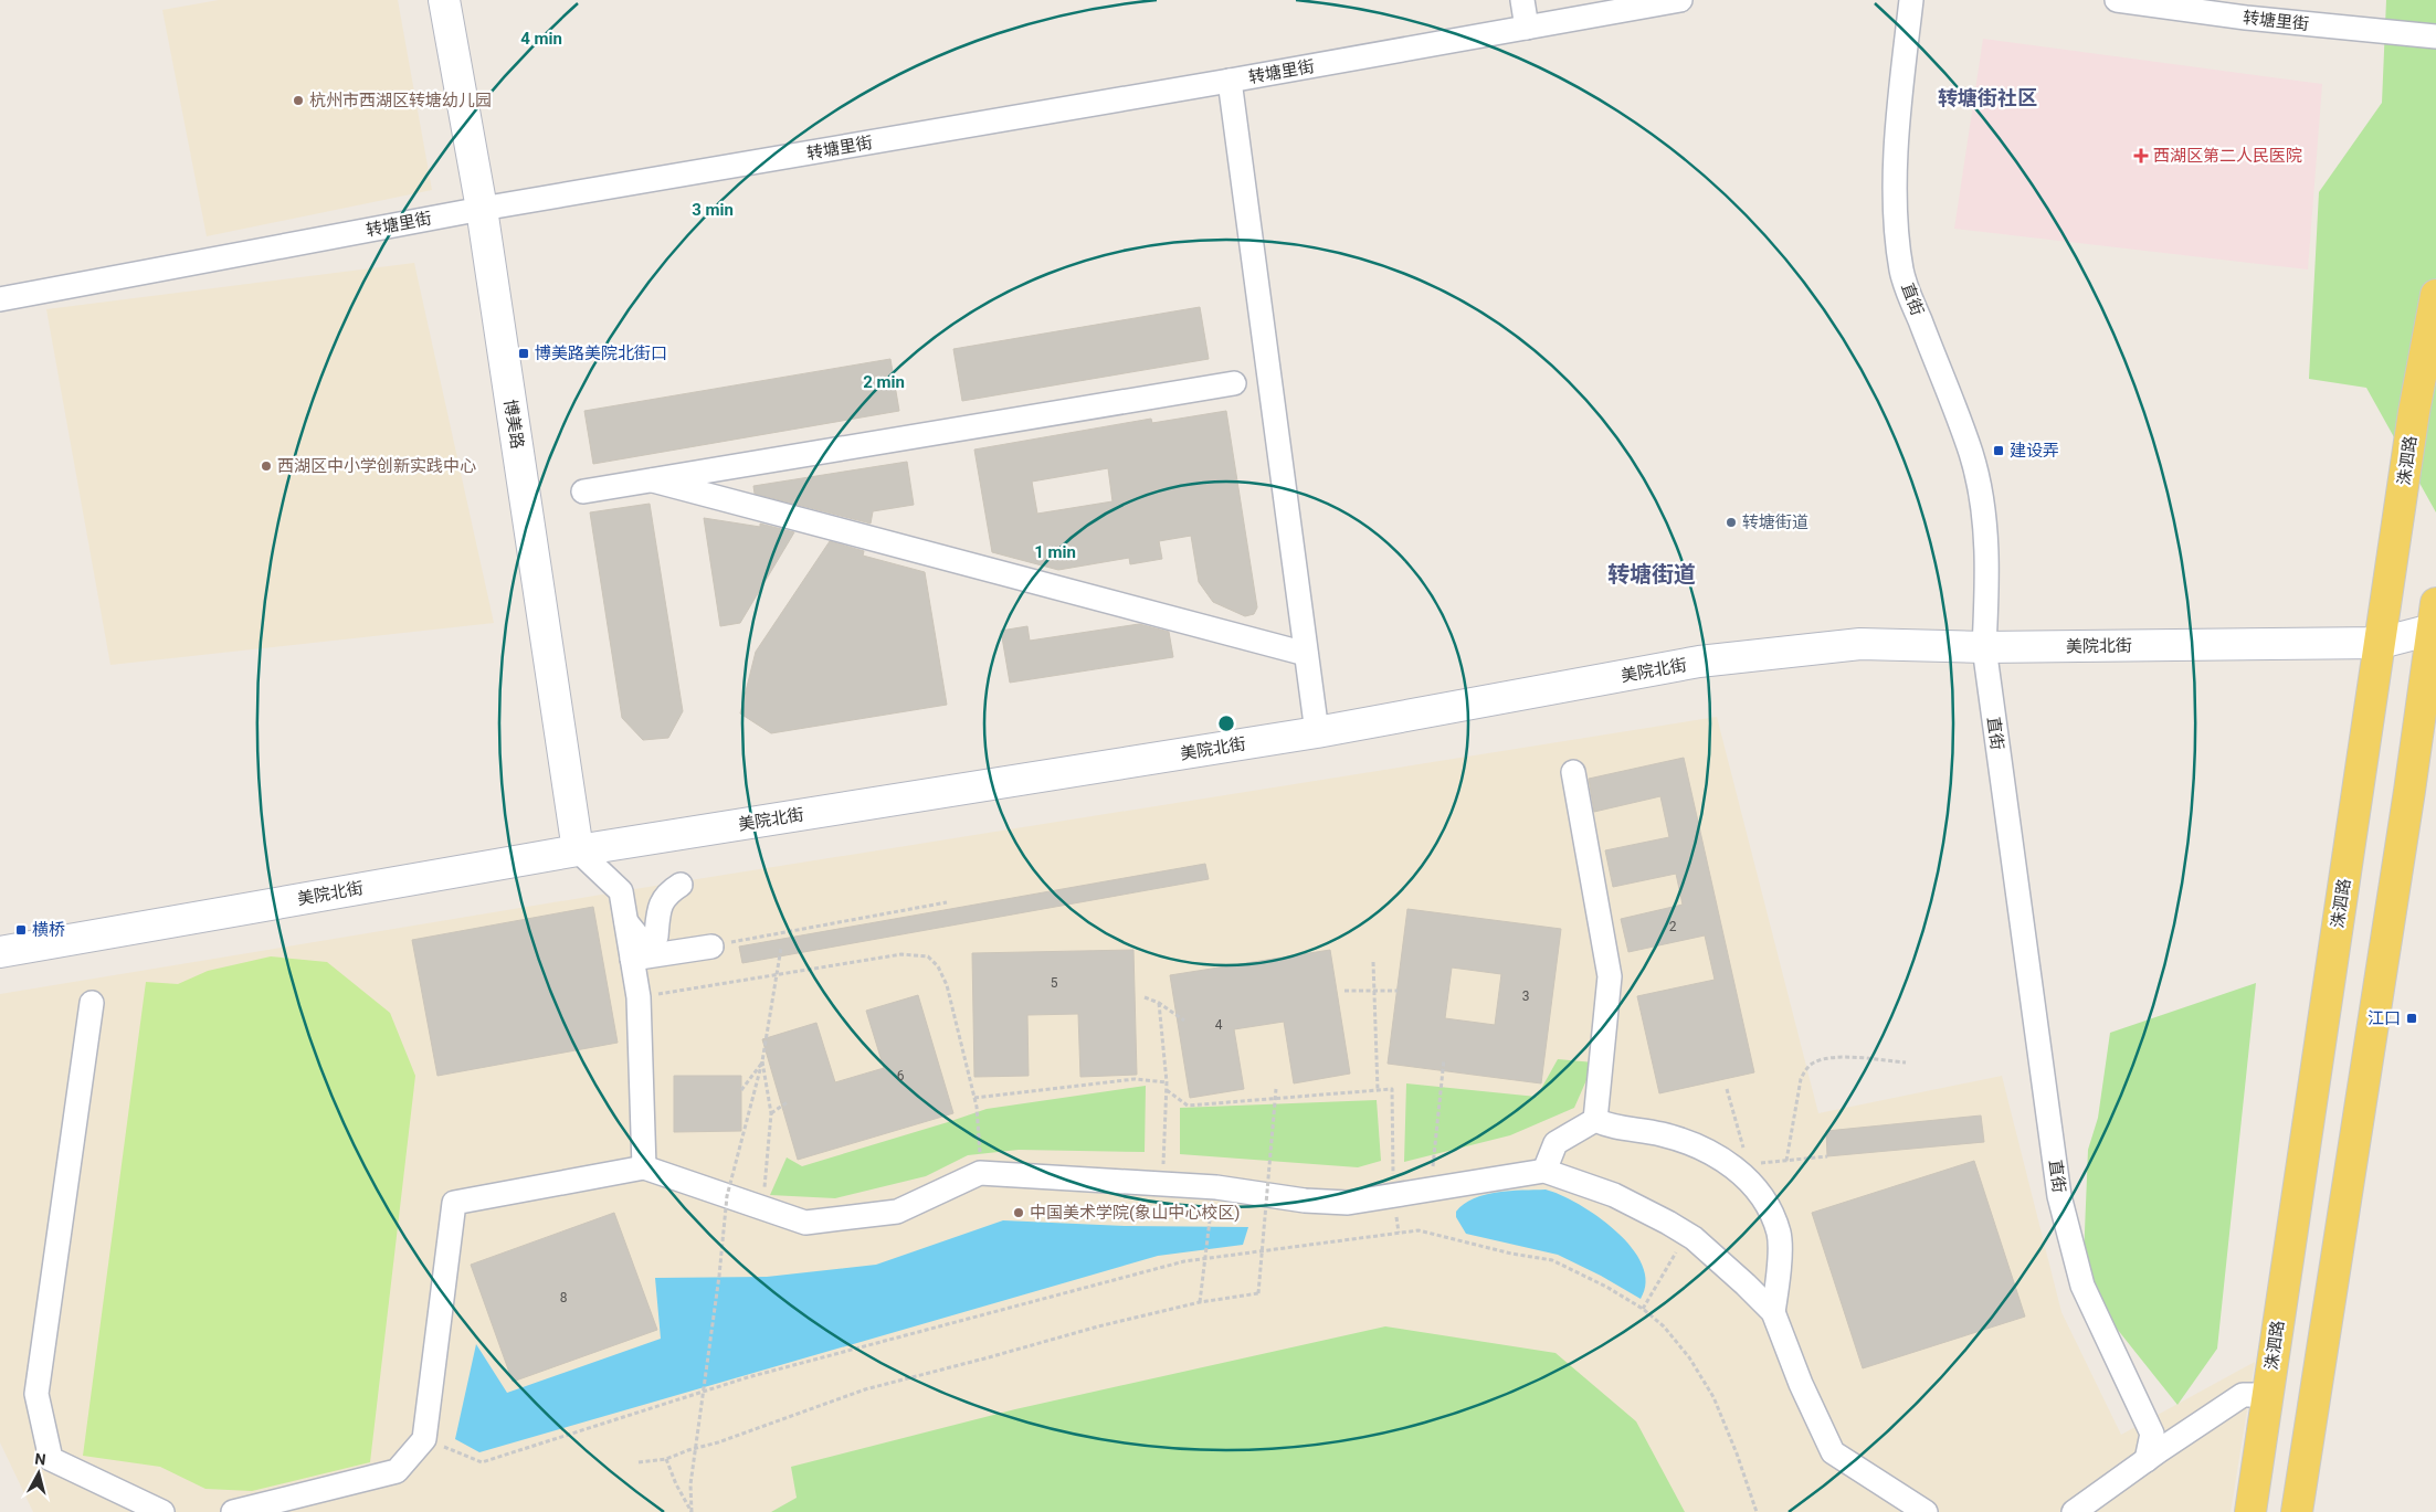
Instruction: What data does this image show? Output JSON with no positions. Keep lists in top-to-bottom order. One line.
{"streets":{"main road":["洙泗路"],"street":["转塘里街","直街","博美路","美院北街"]},"crossings":[["转塘里街","博美路"],["直街","美院北街"],["博美路","美院北街"],["洙泗路","美院北街"]],"districts":["转塘街社区","转塘街道"],"places":{"other":["杭州市西湖区转塘幼儿园","西湖区中小学创新实践中心","转塘街道","中国美术学院(象山中心校区)"],"health":["西湖区第二人民医院"],"transit":["博美路美院北街口","建设弄","横桥","江口"]},"house_numbers":["2","5","3","4","6","8"],"north":"top","rings":["4 min","3 min","2 min","1 min"]}
